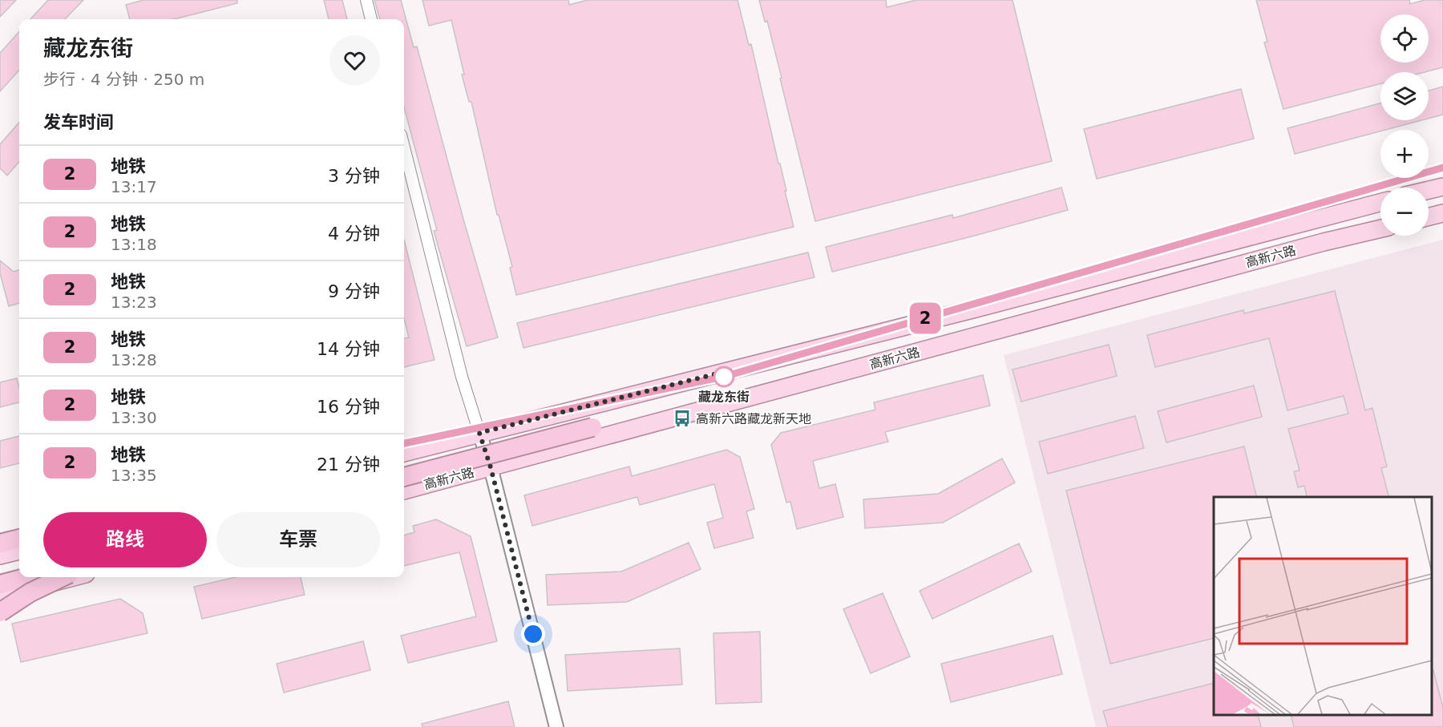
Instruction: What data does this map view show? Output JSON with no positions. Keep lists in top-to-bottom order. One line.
{"streets":{"main road":["高新六路"]},"places":{"other":["藏龙东街"],"bus stop":["高新六路藏龙新天地"]},"lines":["metro line 2"],"page":{"on_map":"2","map_buttons":["+","−"],"heading":[["藏龙东街","步行 · 4 分钟 · 250 m"],"发车时间"],"list":[{"mark":"2","name":"地铁","note":"13:17","value":"3 分钟"},{"mark":"2","name":"地铁","note":"13:18","value":"4 分钟"},{"mark":"2","name":"地铁","note":"13:23","value":"9 分钟"},{"mark":"2","name":"地铁","note":"13:28","value":"14 分钟"},{"mark":"2","name":"地铁","note":"13:30","value":"16 分钟"},{"mark":"2","name":"地铁","note":"13:35","value":"21 分钟"}],"buttons":["路线","车票"]}}
